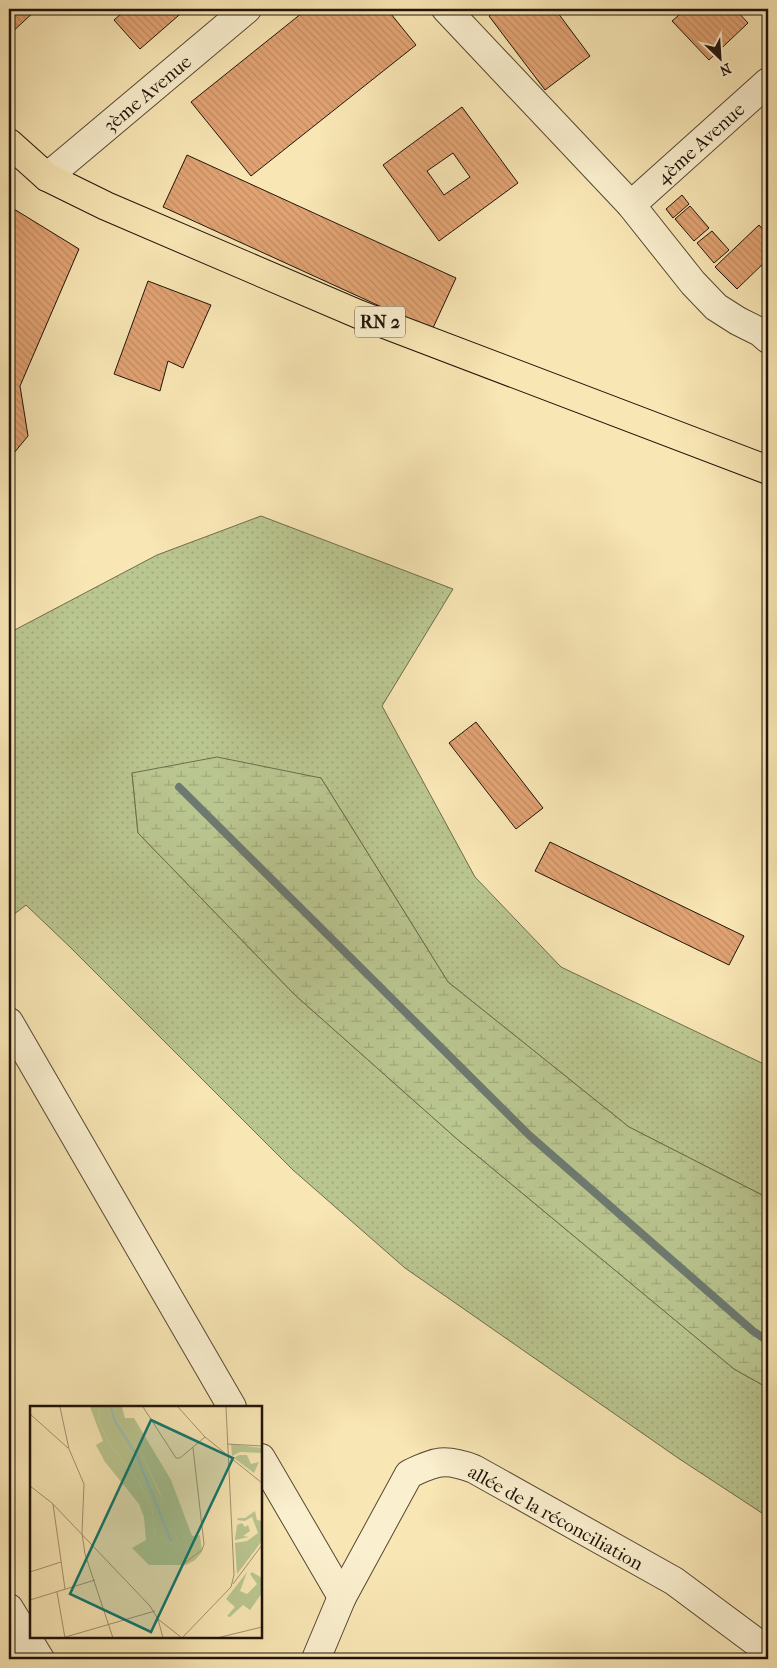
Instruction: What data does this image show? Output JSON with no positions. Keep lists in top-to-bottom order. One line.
{"streets":{"main road":["RN 2"],"street":["3ème Avenue","4ème Avenue","allée de la réconciliation"]},"crossings":[["3ème Avenue","RN 2"]],"north":"bottom right"}
